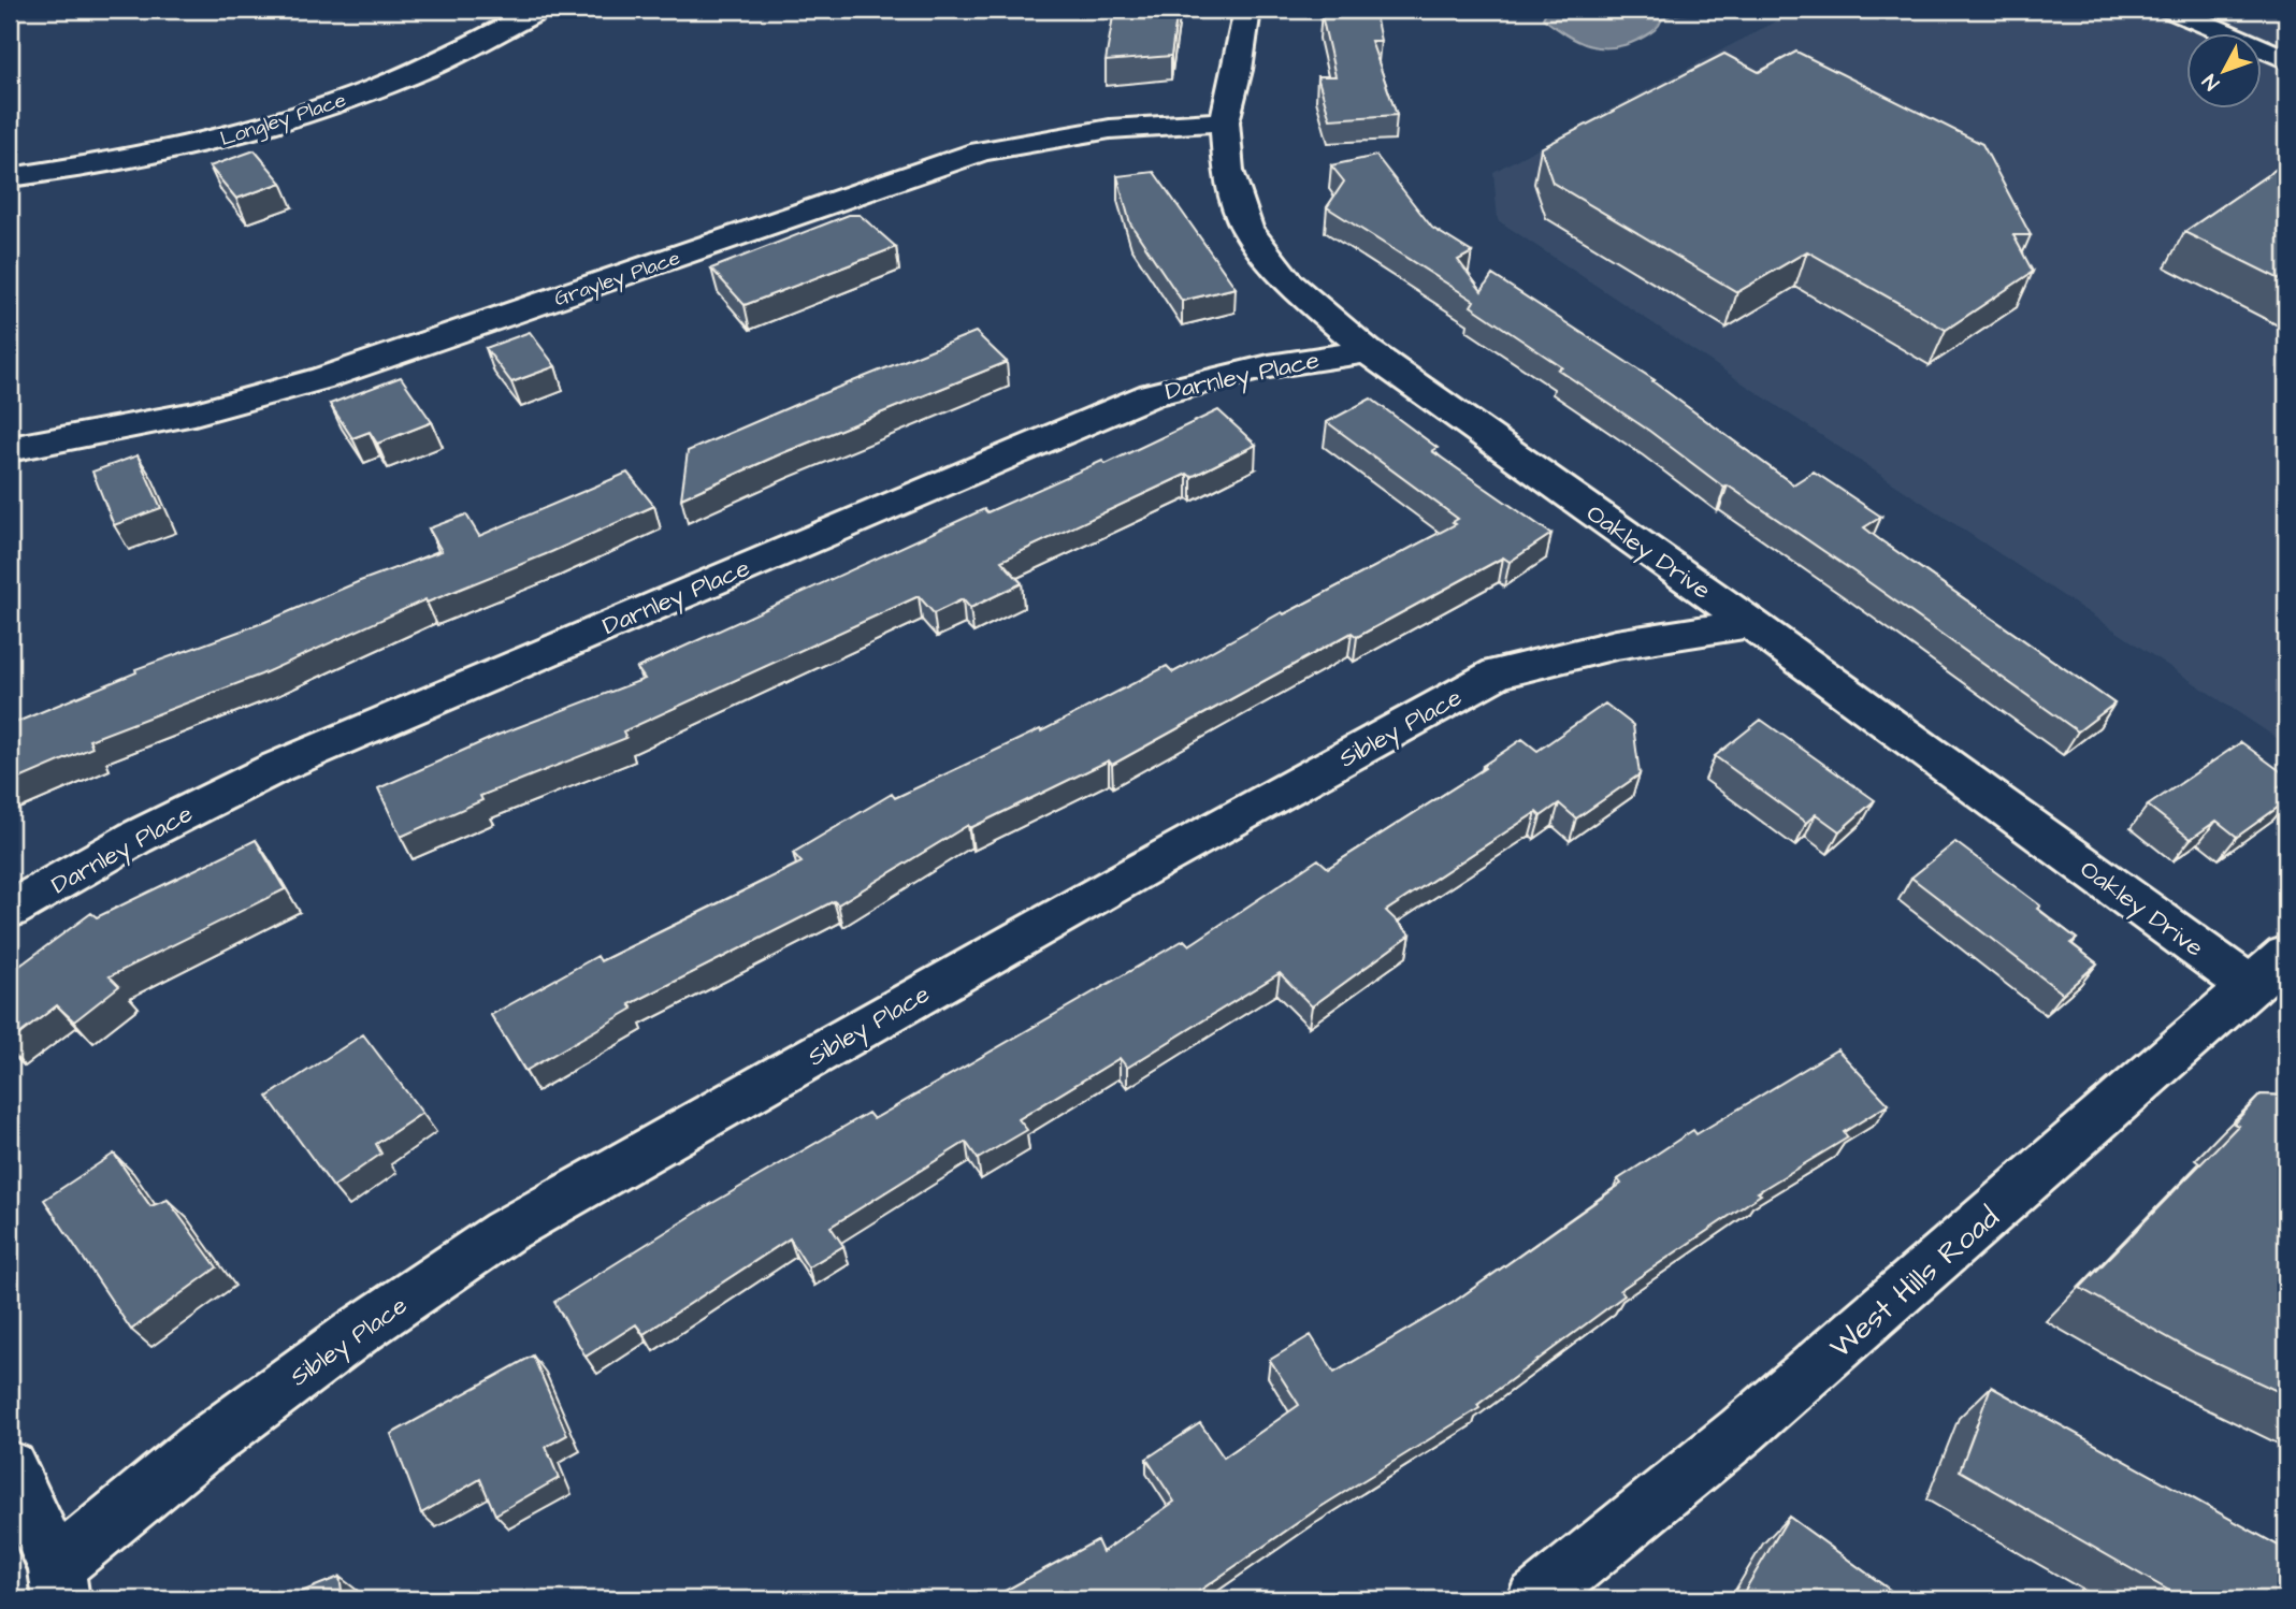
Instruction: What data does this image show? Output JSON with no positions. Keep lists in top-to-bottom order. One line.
{"streets":{"street":["Longley Place","Grayley Place","Darnley Place","Oakley Drive","Sibley Place","West Hills Road"]},"crossings":[["Grayley Place","Oakley Drive"],["Darnley Place","Oakley Drive"],["Oakley Drive","Sibley Place"],["Oakley Drive","West Hills Road"]],"north":"bottom left"}
